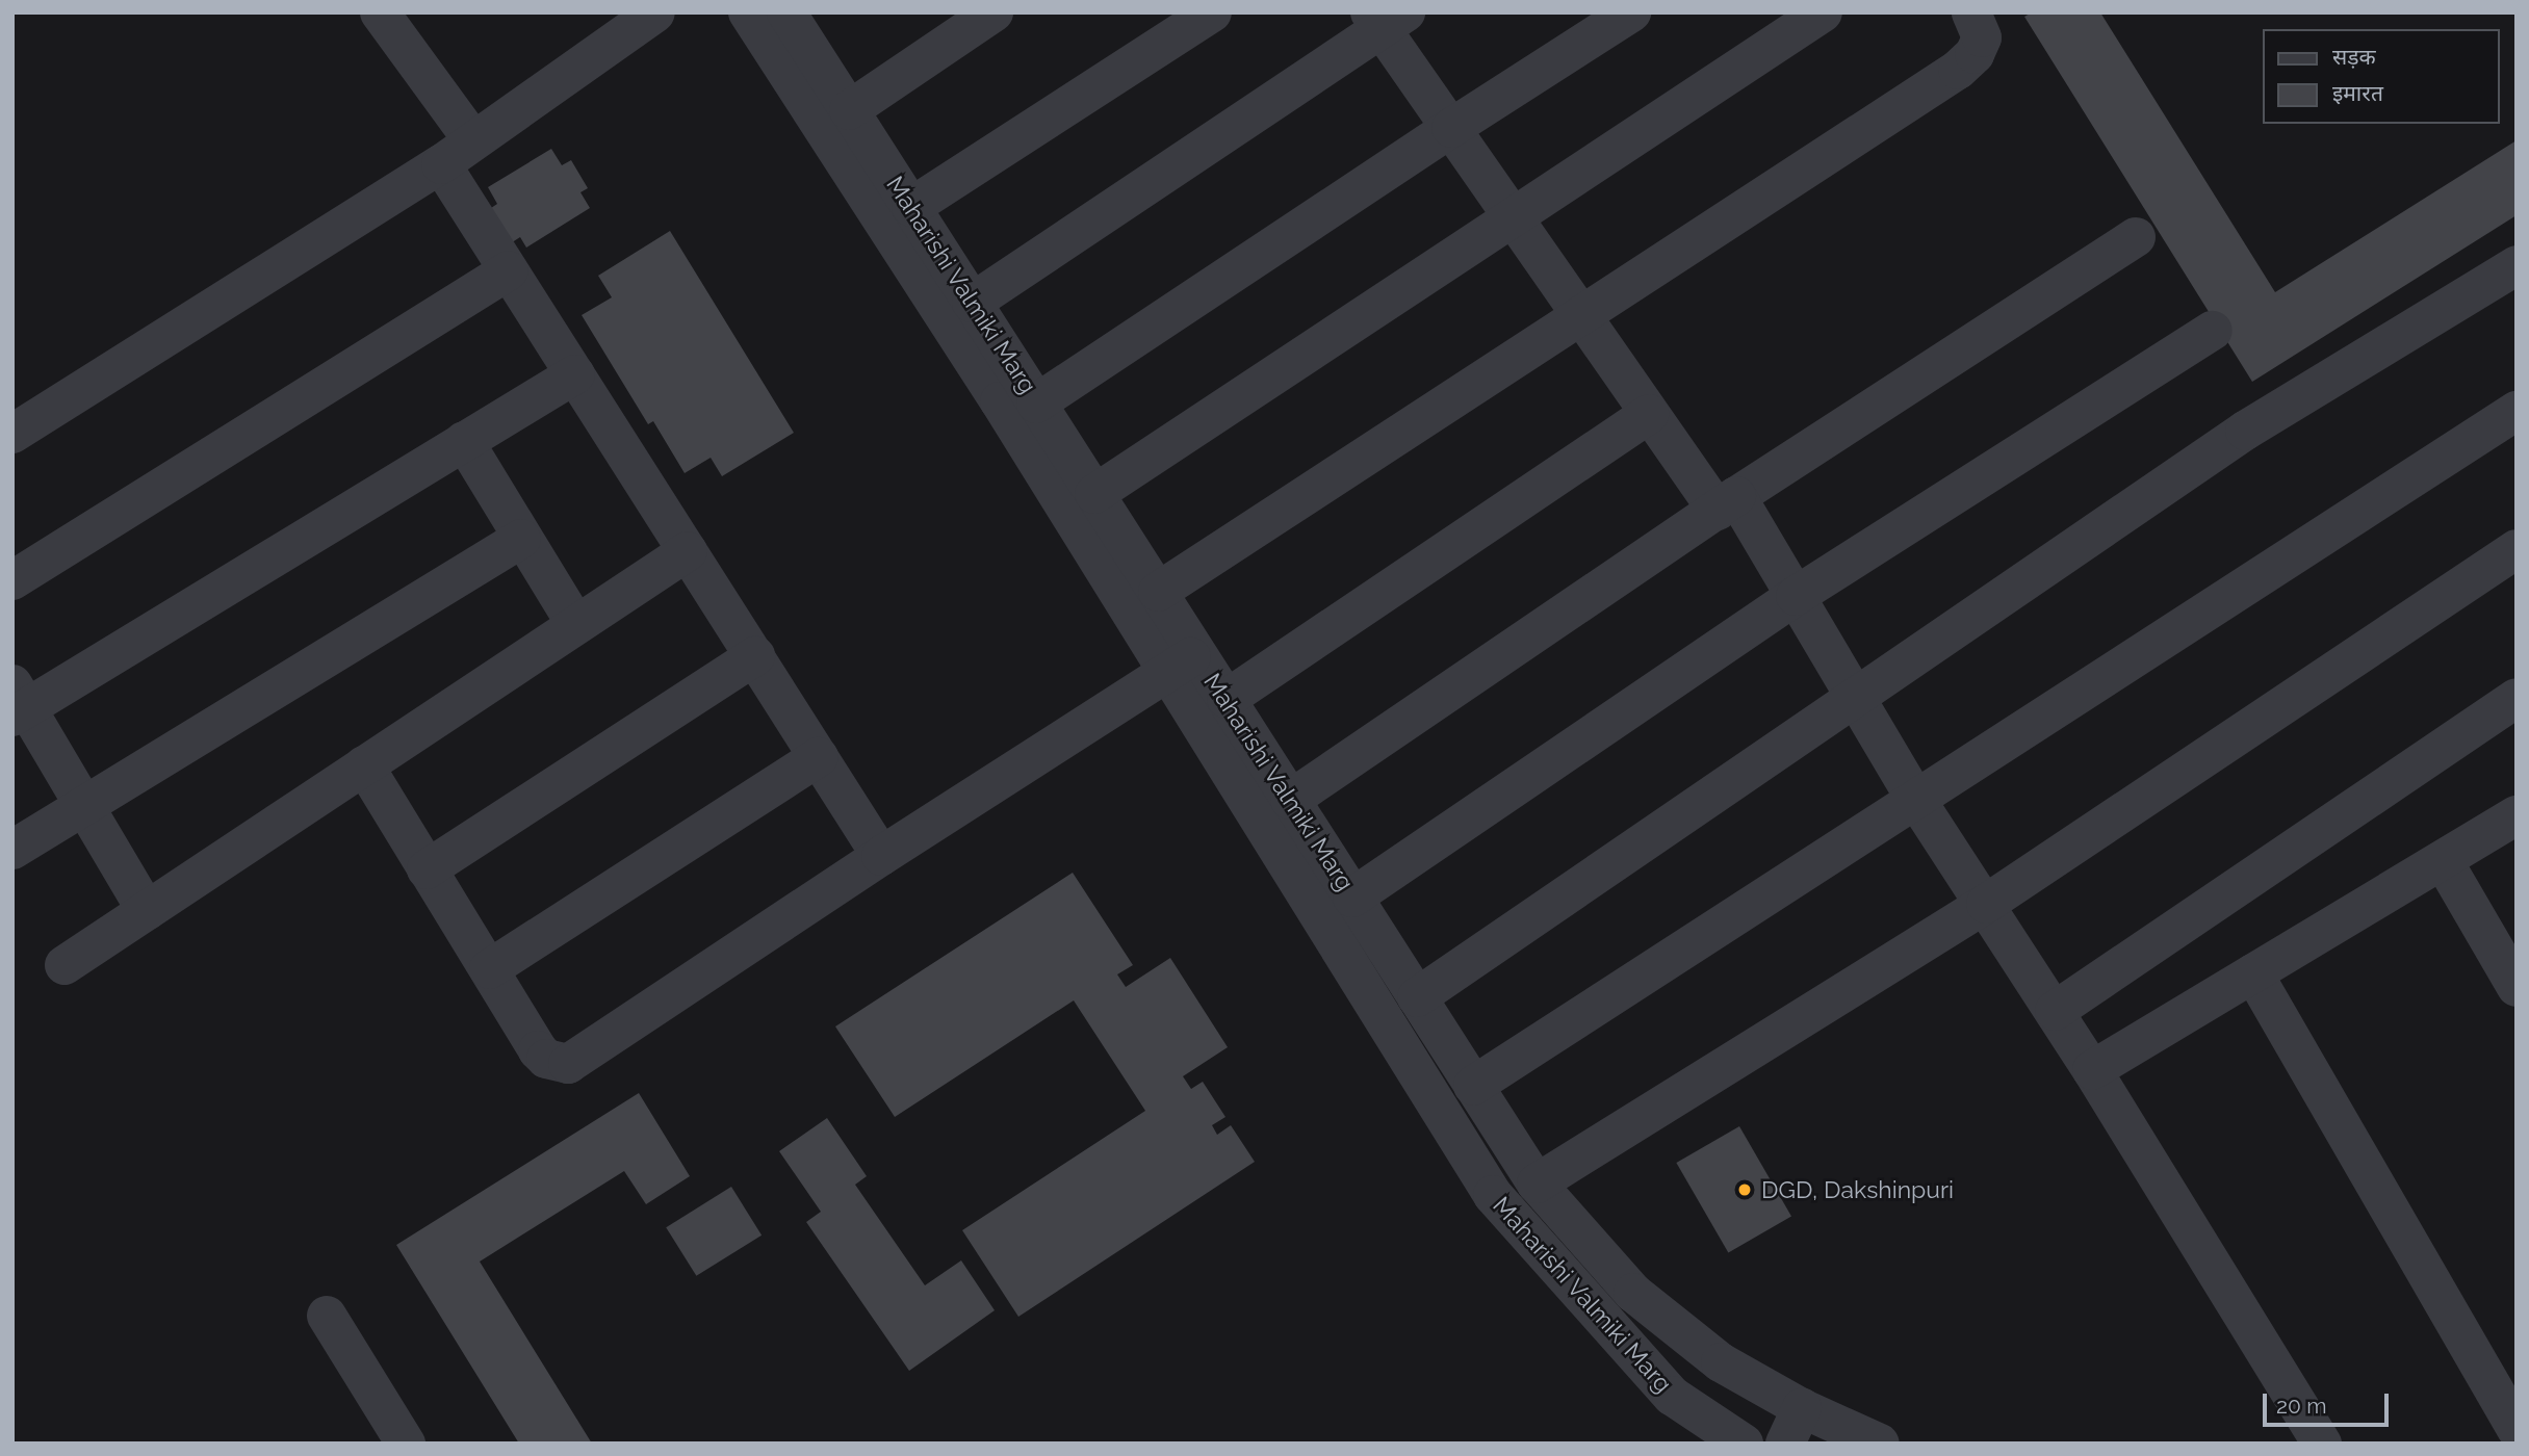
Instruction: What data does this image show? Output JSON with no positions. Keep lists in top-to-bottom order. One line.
{"streets":{"street":["Maharishi Valmiki Marg"]},"places":["DGD, Dakshinpuri"],"legend":["सड़क","इमारत"],"scale_bar":"20 m"}
